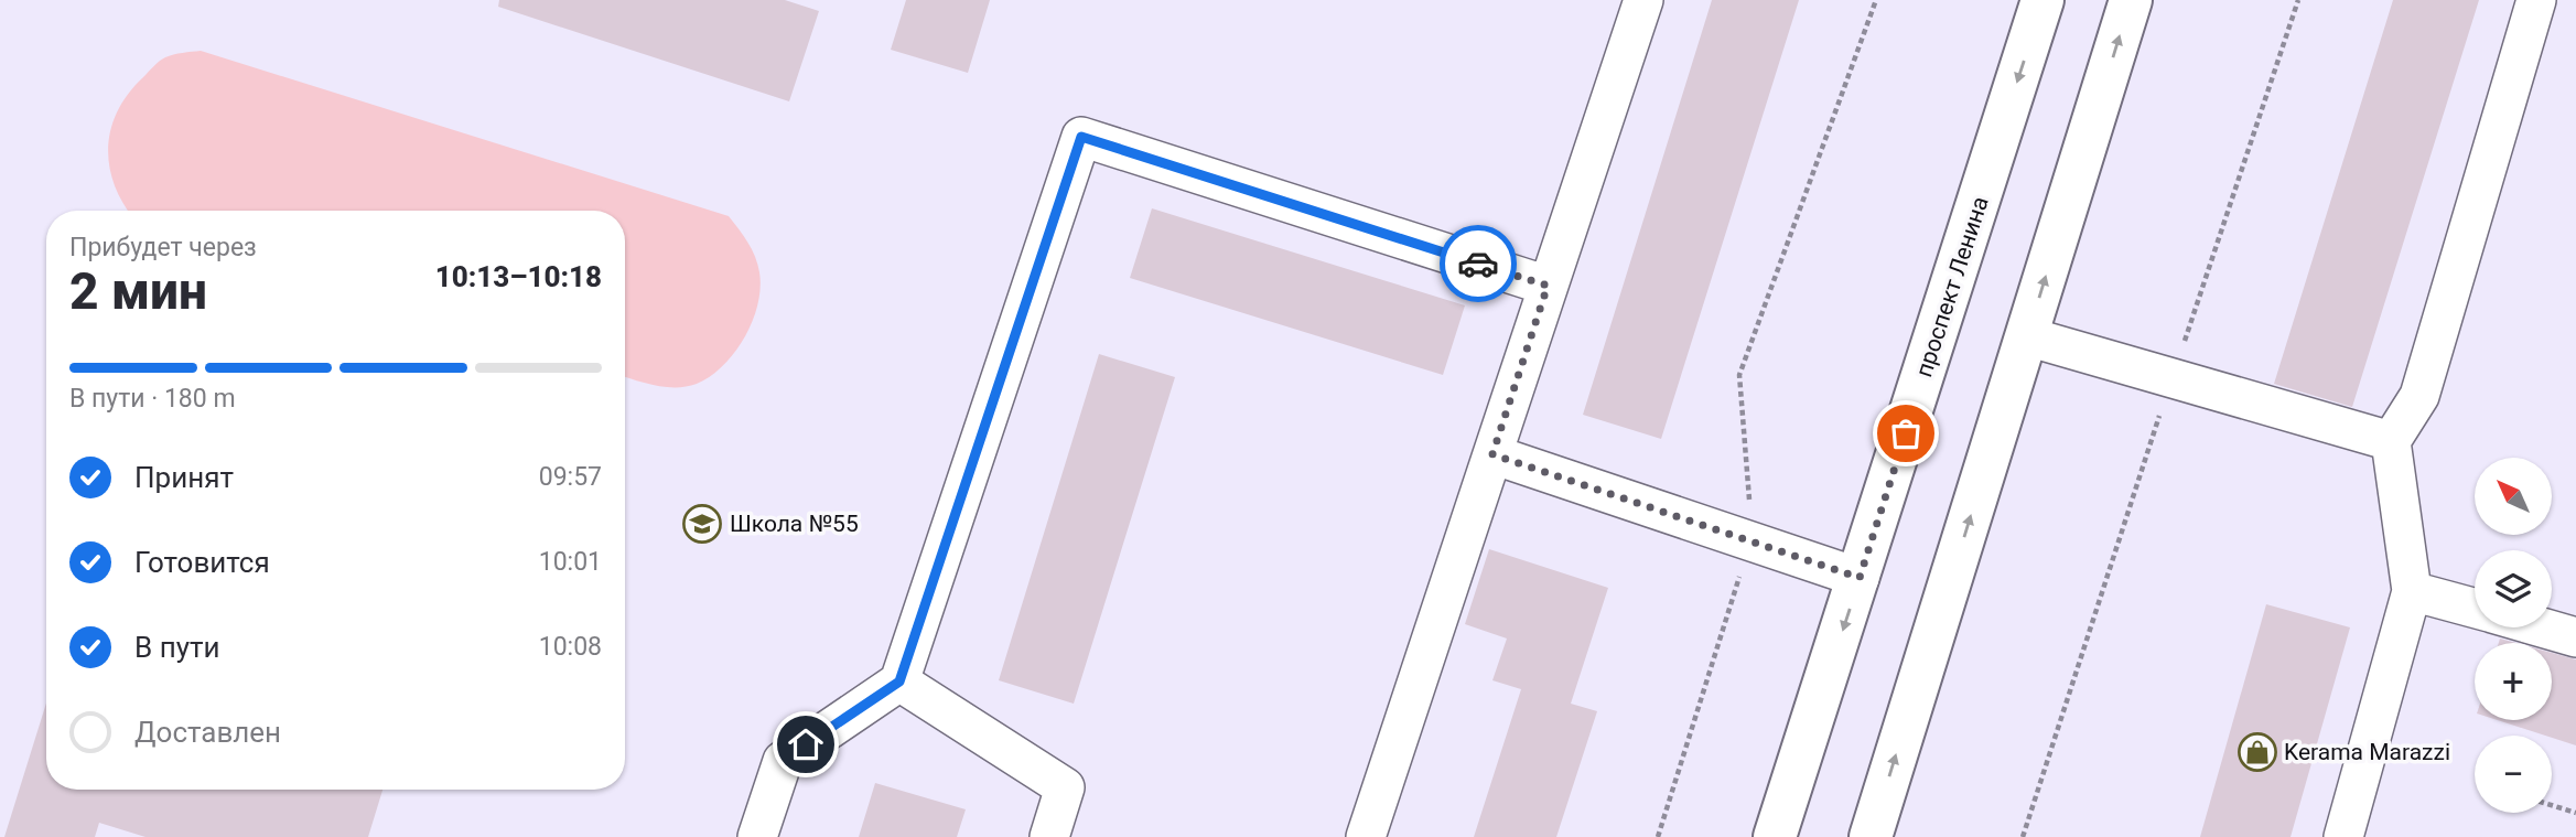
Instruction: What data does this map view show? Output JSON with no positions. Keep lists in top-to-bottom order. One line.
{"streets":{"main road":["проспект Ленина"]},"places":{"school or university":["Школа №55"],"shop":["Kerama Marazzi"]},"north":"top left","page":{"heading":["2 мин","Прибудет через","10:13–10:18"],"bar":"В пути · 180 m","list":[["Принят","09:57"],["Готовится","10:01"],["В пути","10:08"],"Доставлен"],"map_buttons":["+","−"]}}
